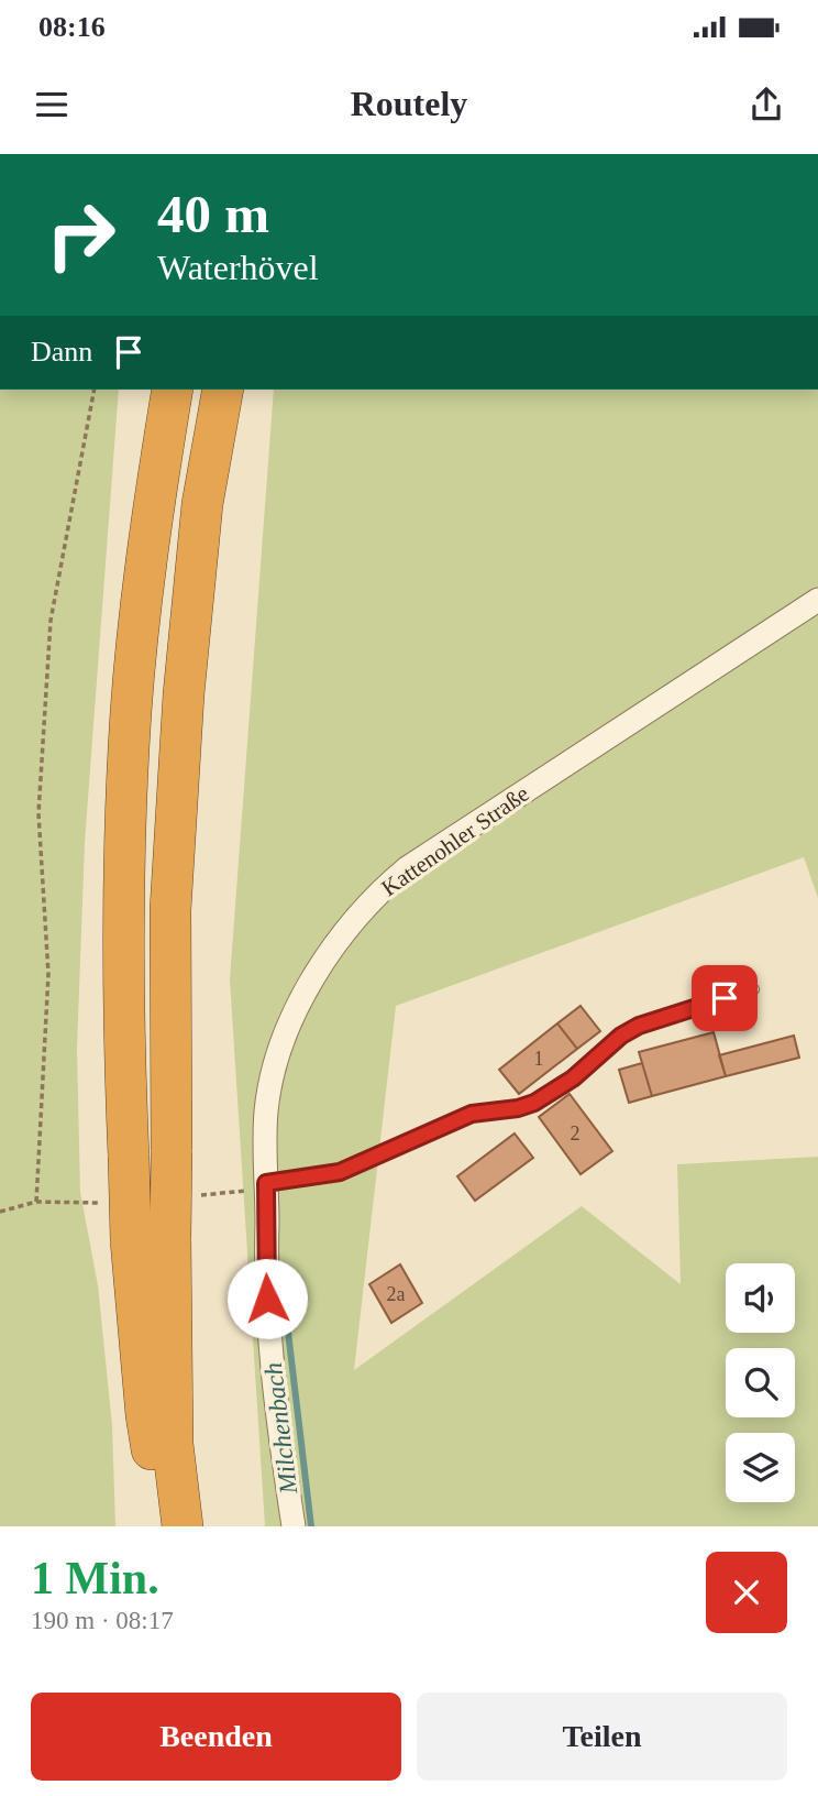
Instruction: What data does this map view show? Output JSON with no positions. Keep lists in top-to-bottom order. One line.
{"streets":{"street":["Kattenohler Straße"]},"water":["Milchenbach"],"house_numbers":["1","2","2a"],"page":{"status":"08:16","header":"Routely","turn":["40 m","Waterhövel"],"then":"Dann","heading":["1 Min.","190 m · 08:17"],"buttons":["Beenden","Teilen"]}}
